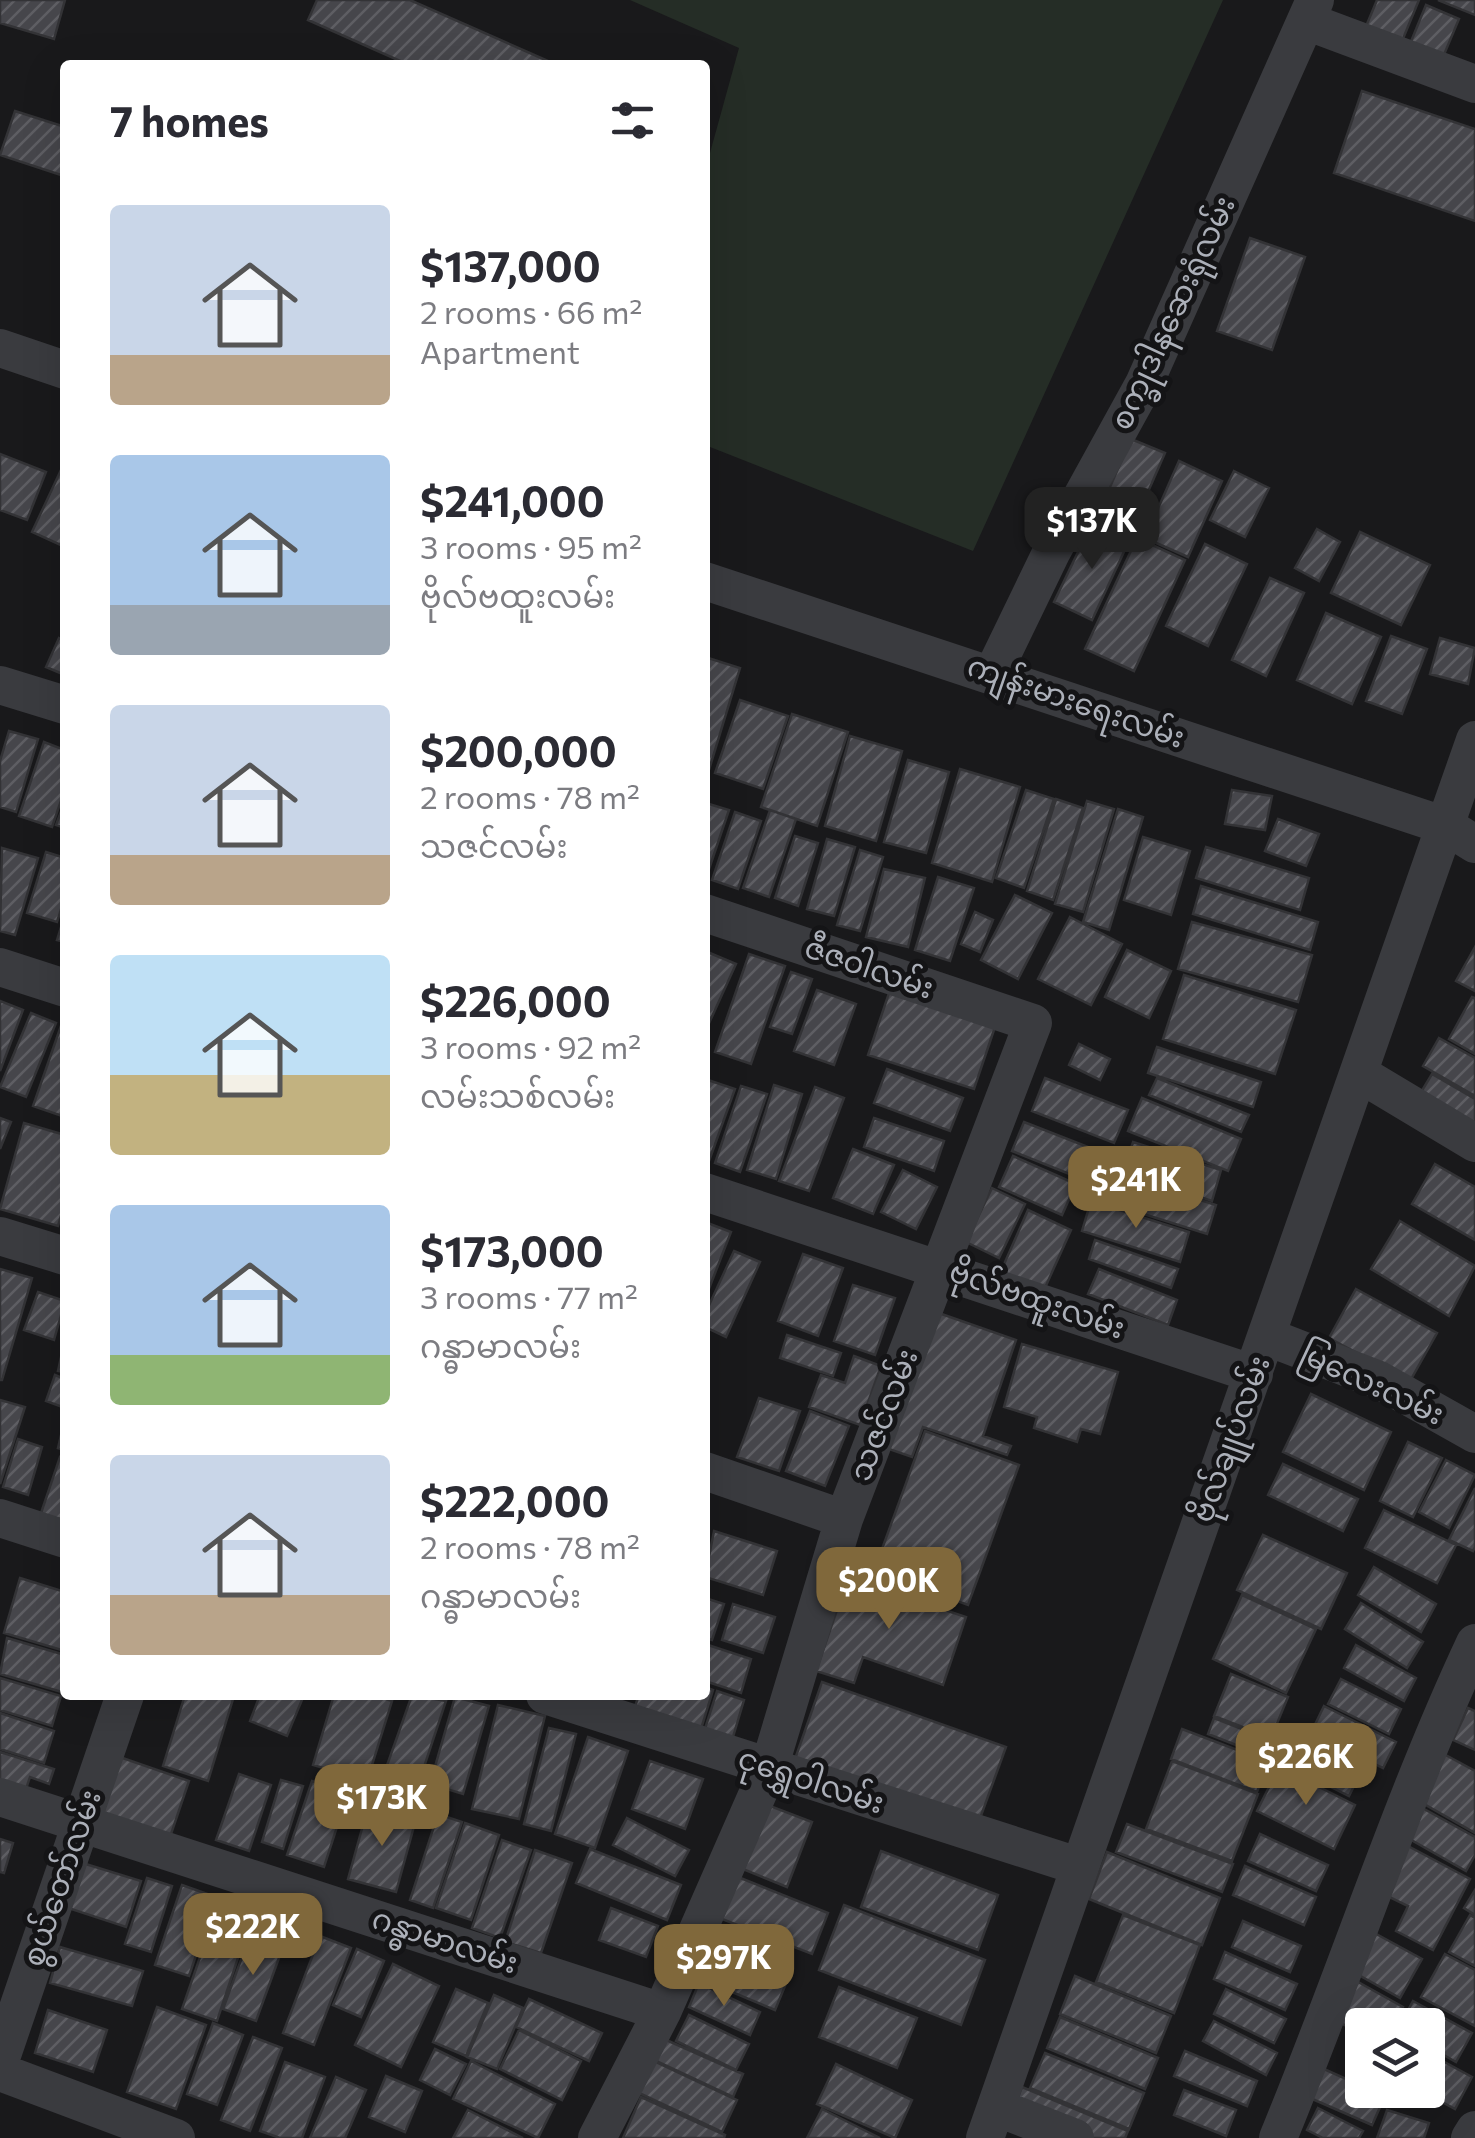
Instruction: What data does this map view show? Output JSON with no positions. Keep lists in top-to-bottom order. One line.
{"streets":{"street":["စက္ခုဒါနဆေးရုံလမ်း","ကျန်းမားရေးလမ်း","ဇီဇဝါလမ်း","ဗိုလ်ဗထူးလမ်း","မြလေးလမ်း","သဇင်လမ်း","ဗိုလ်ချုပ်လမ်း","ငုရွှေဝါလမ်း","စွယ်တော်လမ်း","ဂန္ဓာမာလမ်း"]},"crossings":[["စက္ခုဒါနဆေးရုံလမ်း","ကျန်းမားရေးလမ်း"],["ကျန်းမားရေးလမ်း","ဗိုလ်ချုပ်လမ်း"],["ဇီဇဝါလမ်း","သဇင်လမ်း"],["ဗိုလ်ဗထူးလမ်း","သဇင်လမ်း"],["ဗိုလ်ဗထူးလမ်း","ဗိုလ်ချုပ်လမ်း"],["မြလေးလမ်း","ဗိုလ်ချုပ်လမ်း"],["သဇင်လမ်း","ငုရွှေဝါလမ်း"],["သဇင်လမ်း","ဂန္ဓာမာလမ်း"],["ဗိုလ်ချုပ်လမ်း","ငုရွှေဝါလမ်း"],["စွယ်တော်လမ်း","ဂန္ဓာမာလမ်း"]],"page":{"heading":"7 homes","list":[{"name":"$137,000","note":"2 rooms · 66 m² · Apartment"},{"name":"$241,000","note":"3 rooms · 95 m² · ဗိုလ်ဗထူးလမ်း"},{"name":"$200,000","note":"2 rooms · 78 m² · သဇင်လမ်း"},{"name":"$226,000","note":"3 rooms · 92 m² · လမ်းသစ်လမ်း"},{"name":"$173,000","note":"3 rooms · 77 m² · ဂန္ဓာမာလမ်း"},{"name":"$222,000","note":"2 rooms · 78 m² · ဂန္ဓာမာလမ်း"}],"price":["$137K","$241K","$200K","$226K","$173K","$222K","$297K"]}}
